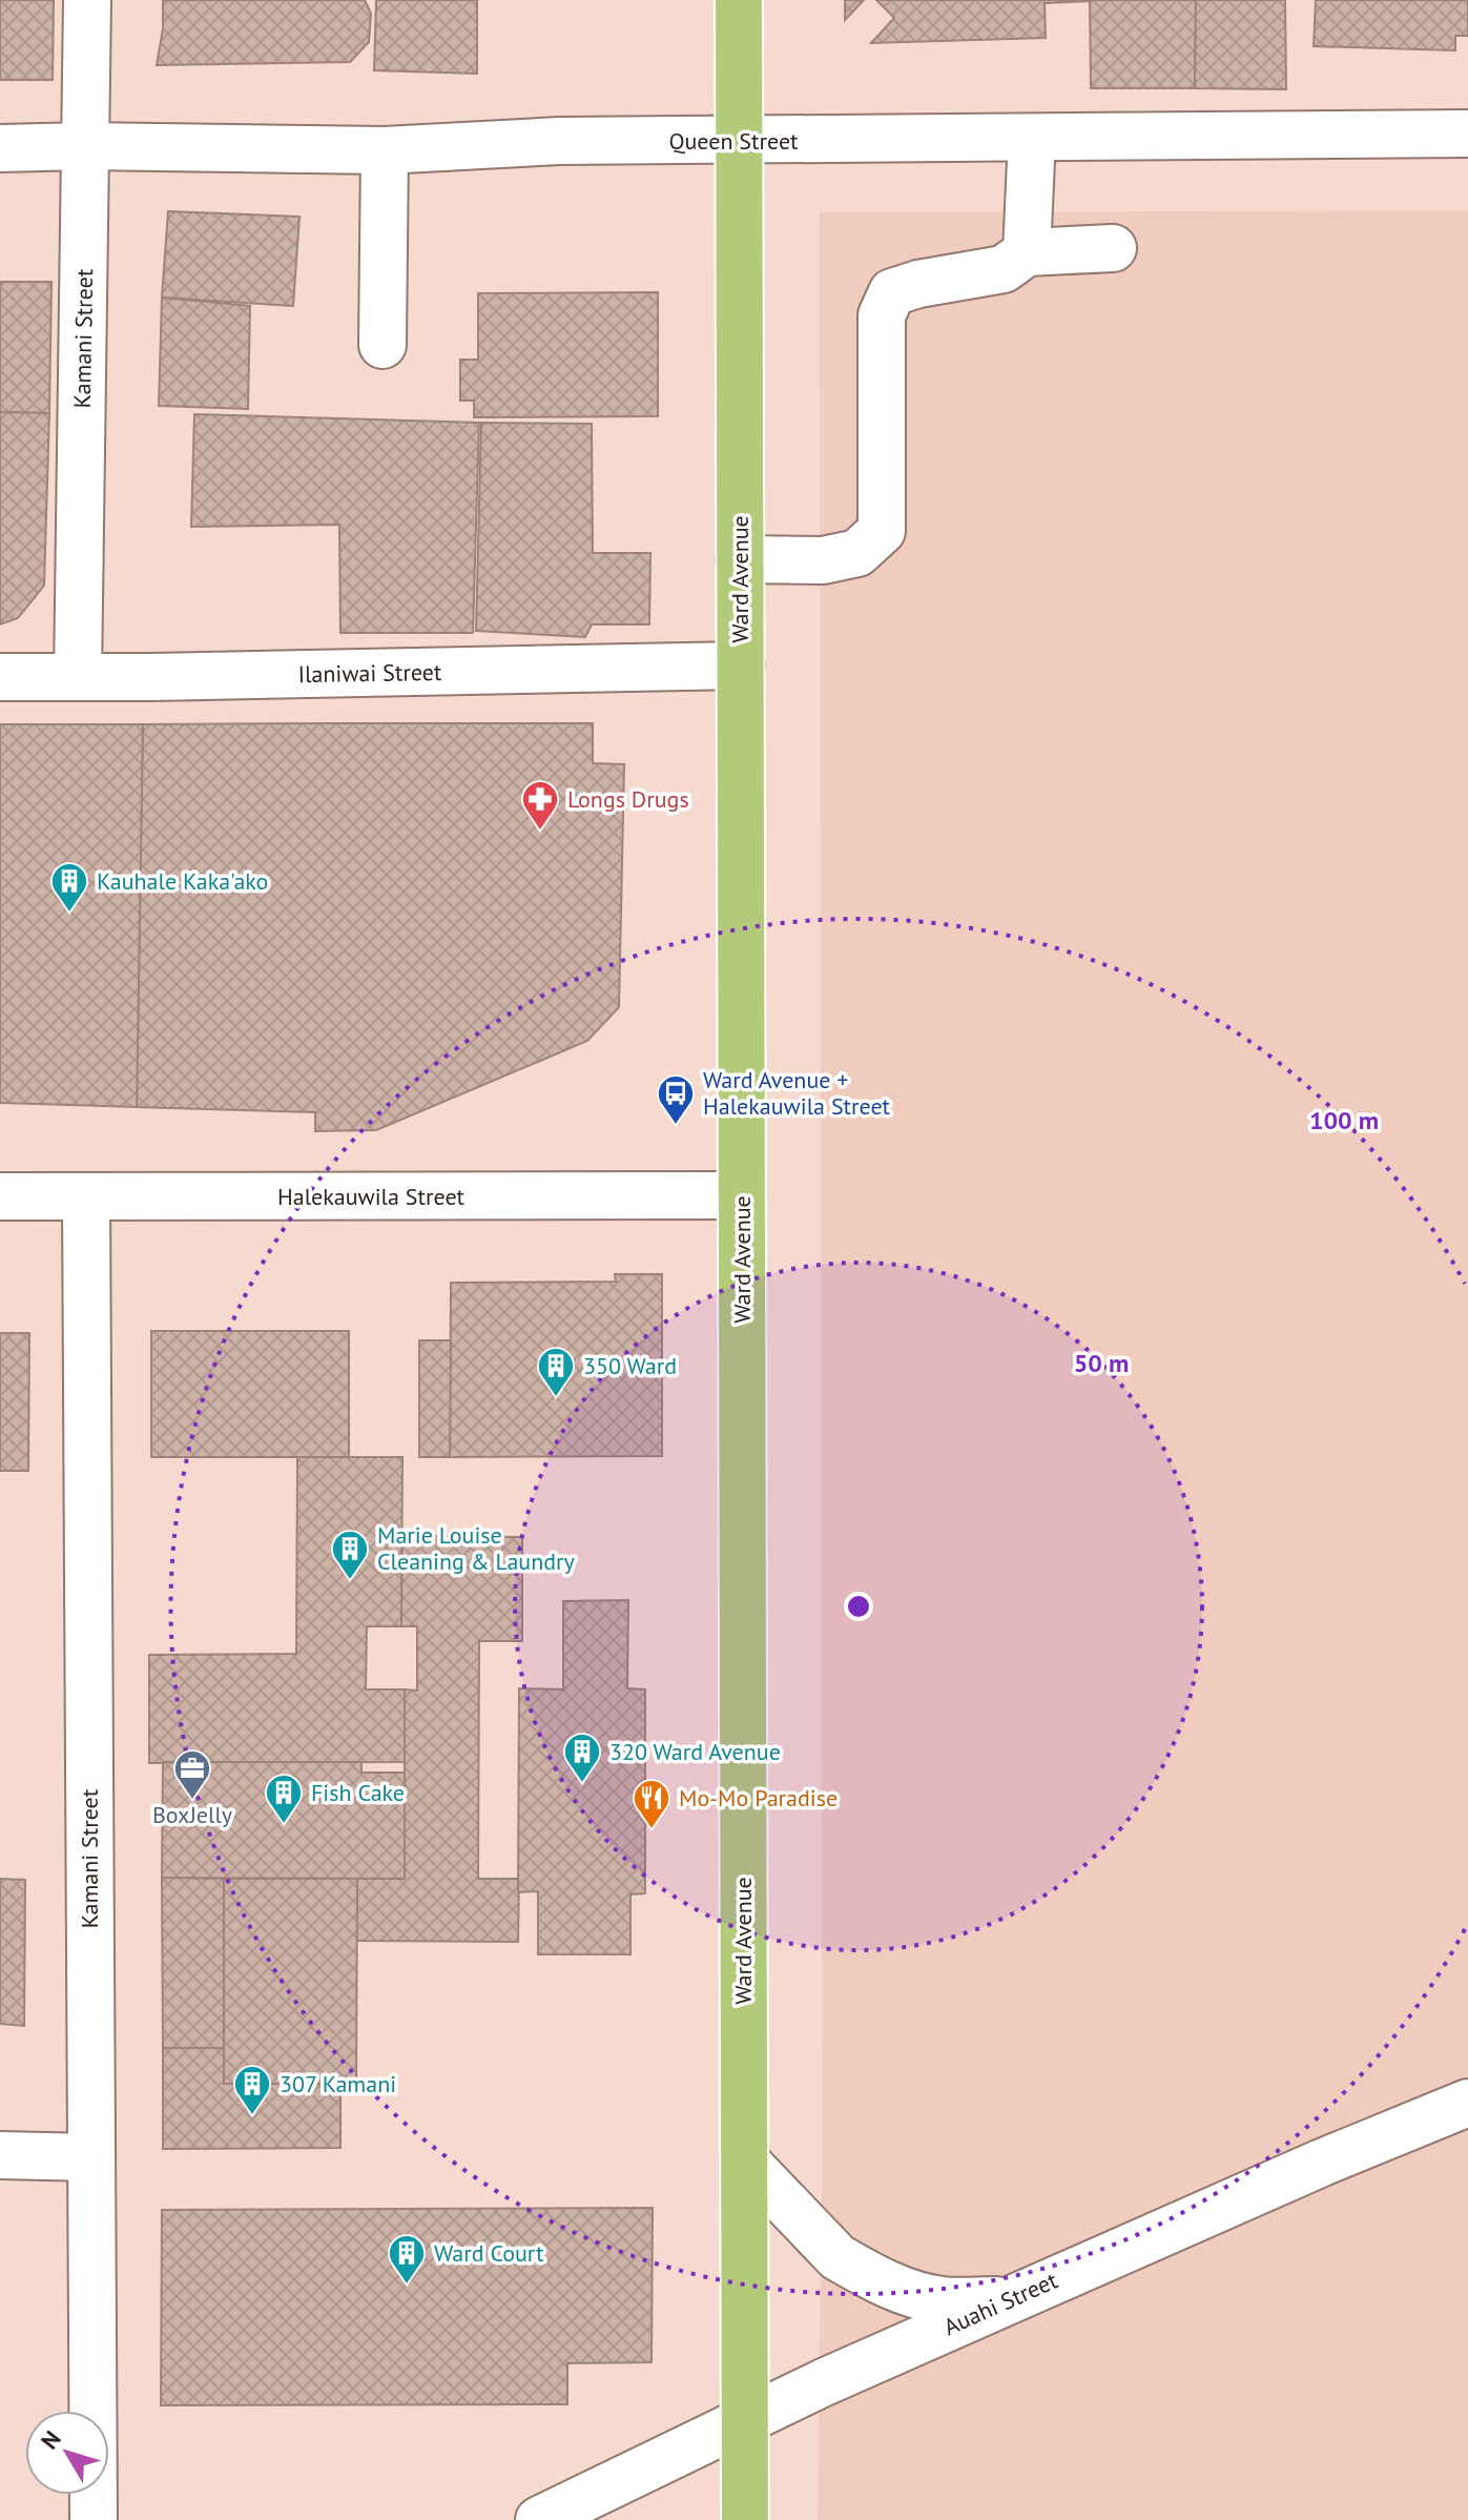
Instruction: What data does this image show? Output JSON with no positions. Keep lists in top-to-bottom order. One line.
{"streets":{"main road":["Ward Avenue"],"street":["Queen Street","Kamani Street","Ilaniwai Street","Halekauwila Street","Auahi Street"]},"crossings":[["Queen Street","Kamani Street"],["Queen Street","Ward Avenue"],["Kamani Street","Ilaniwai Street"],["Kamani Street","Halekauwila Street"],["Ward Avenue","Ilaniwai Street"],["Ward Avenue","Halekauwila Street"],["Ward Avenue","Auahi Street"]],"places":{"pharmacy":["Longs Drugs"],"building":["Kauhale Kaka'ako","350 Ward","Marie Louise Cleaning & Laundry","320 Ward Avenue","Fish Cake","307 Kamani","Ward Court"],"bus stop":["Ward Avenue + Halekauwila Street"],"office":["BoxJelly"],"restaurant":["Mo-Mo Paradise"]},"north":"top left","rings":["100 m","50 m"]}
